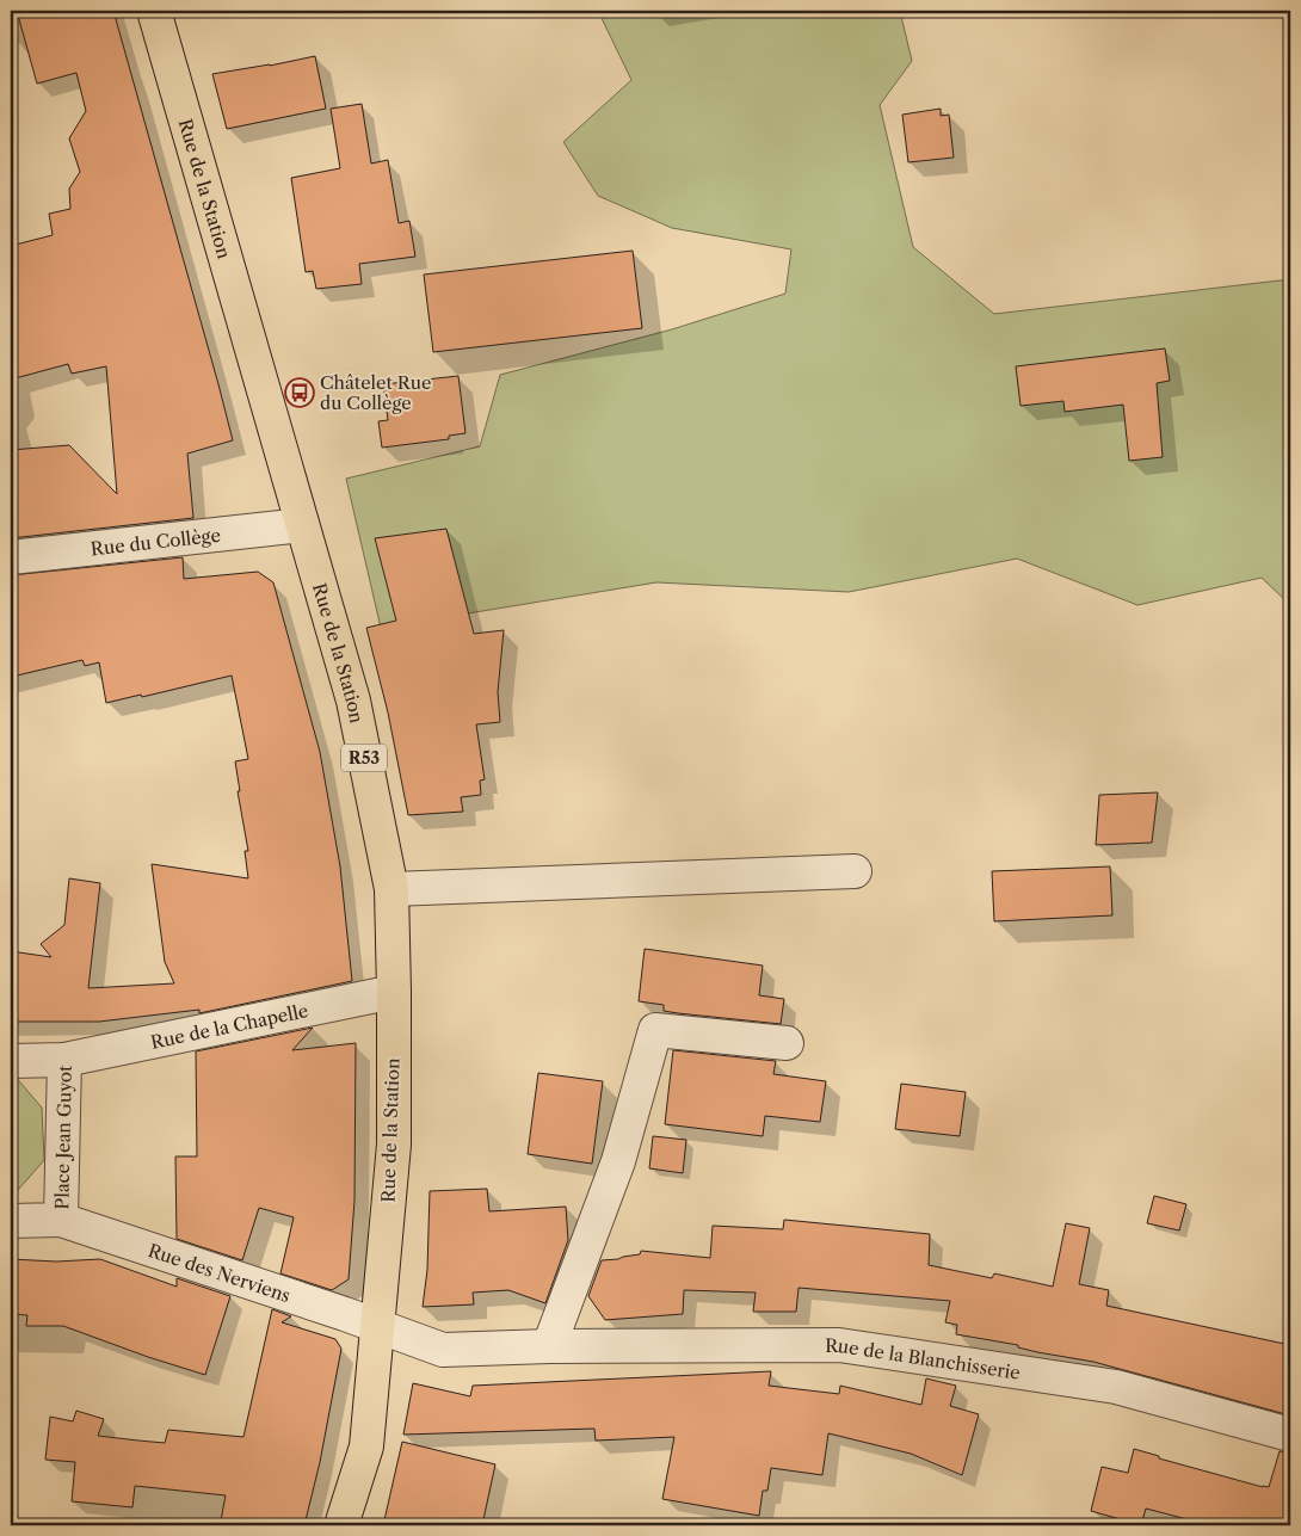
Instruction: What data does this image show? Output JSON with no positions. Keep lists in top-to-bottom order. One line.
{"streets":{"main road":["Rue de la Station","R53"],"street":["Rue du Collège","Rue de la Chapelle","Place Jean Guyot","Rue des Nerviens","Rue de la Blanchisserie"]},"crossings":[["Rue de la Station","Rue du Collège"],["Rue de la Station","Rue de la Chapelle"],["Rue de la Station","Rue des Nerviens"],["Rue de la Station","Rue de la Blanchisserie"],["Rue de la Chapelle","Place Jean Guyot"],["Place Jean Guyot","Rue des Nerviens"],["Rue des Nerviens","Rue de la Blanchisserie"]],"places":{"bus stop":["Châtelet Rue du Collège"]}}
